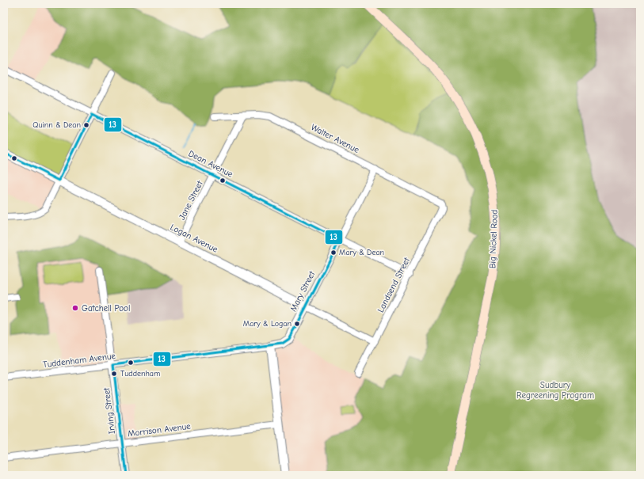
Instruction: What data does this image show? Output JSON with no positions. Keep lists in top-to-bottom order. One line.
{"streets":{"main road":["Big Nickel Road"],"street":["Walter Avenue","Dean Avenue","Jane Street","Logan Avenue","Landsend Street","Mary Street","Tuddenham Avenue","Irving Street","Morrison Avenue"]},"crossings":[["Walter Avenue","Jane Street"],["Walter Avenue","Landsend Street"],["Walter Avenue","Mary Street"],["Dean Avenue","Jane Street"],["Dean Avenue","Landsend Street"],["Dean Avenue","Mary Street"],["Jane Street","Logan Avenue"],["Logan Avenue","Landsend Street"],["Logan Avenue","Mary Street"],["Mary Street","Tuddenham Avenue"],["Tuddenham Avenue","Irving Street"],["Irving Street","Morrison Avenue"]],"parks":["Sudbury Regreening Program"],"places":["Quinn & Dean","Mary & Dean","Gatchell Pool","Mary & Logan","Tuddenham"],"lines":["transit line 13"]}
